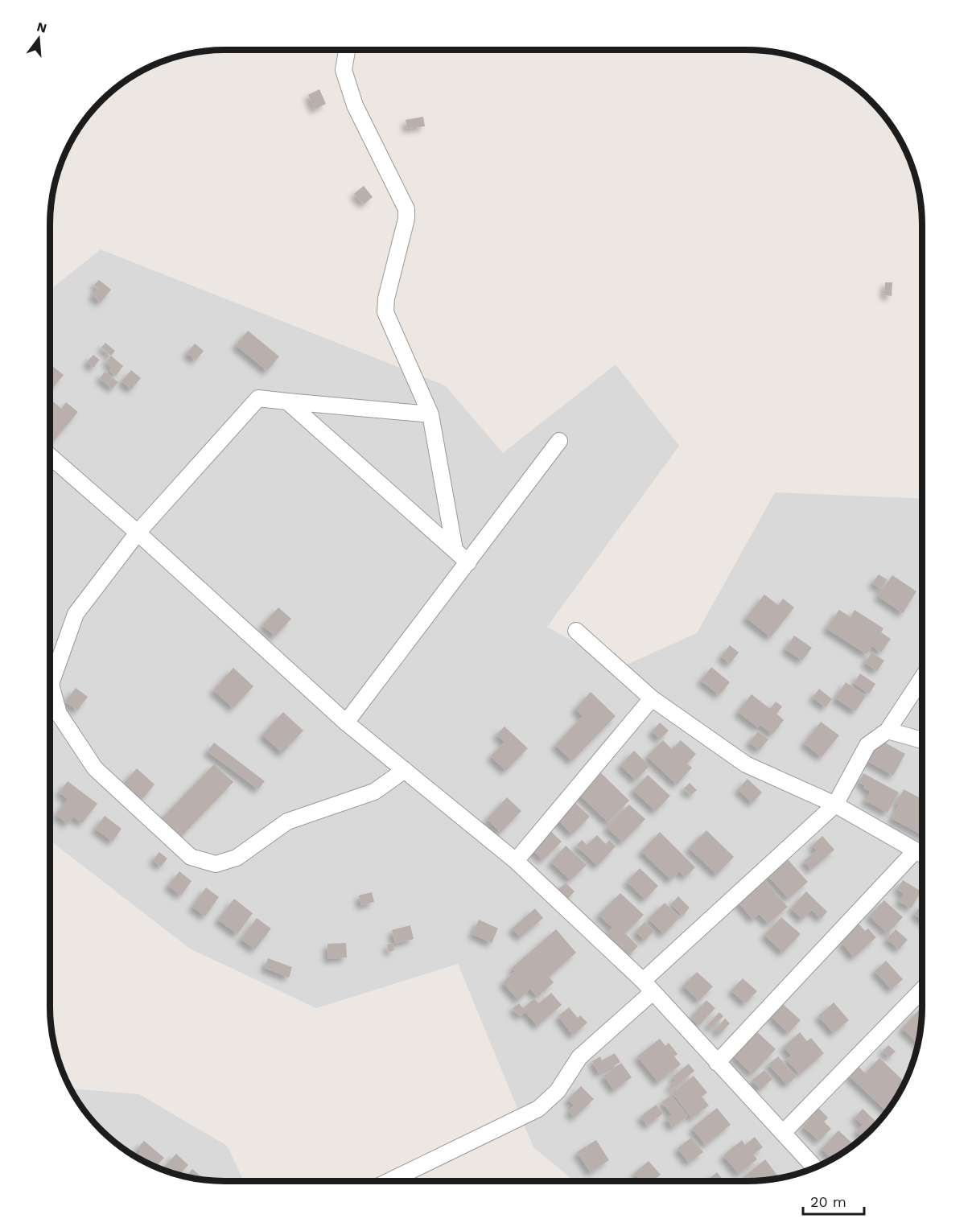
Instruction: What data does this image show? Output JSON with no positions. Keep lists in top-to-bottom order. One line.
{"scale_bar":"20 m","north":"top"}
